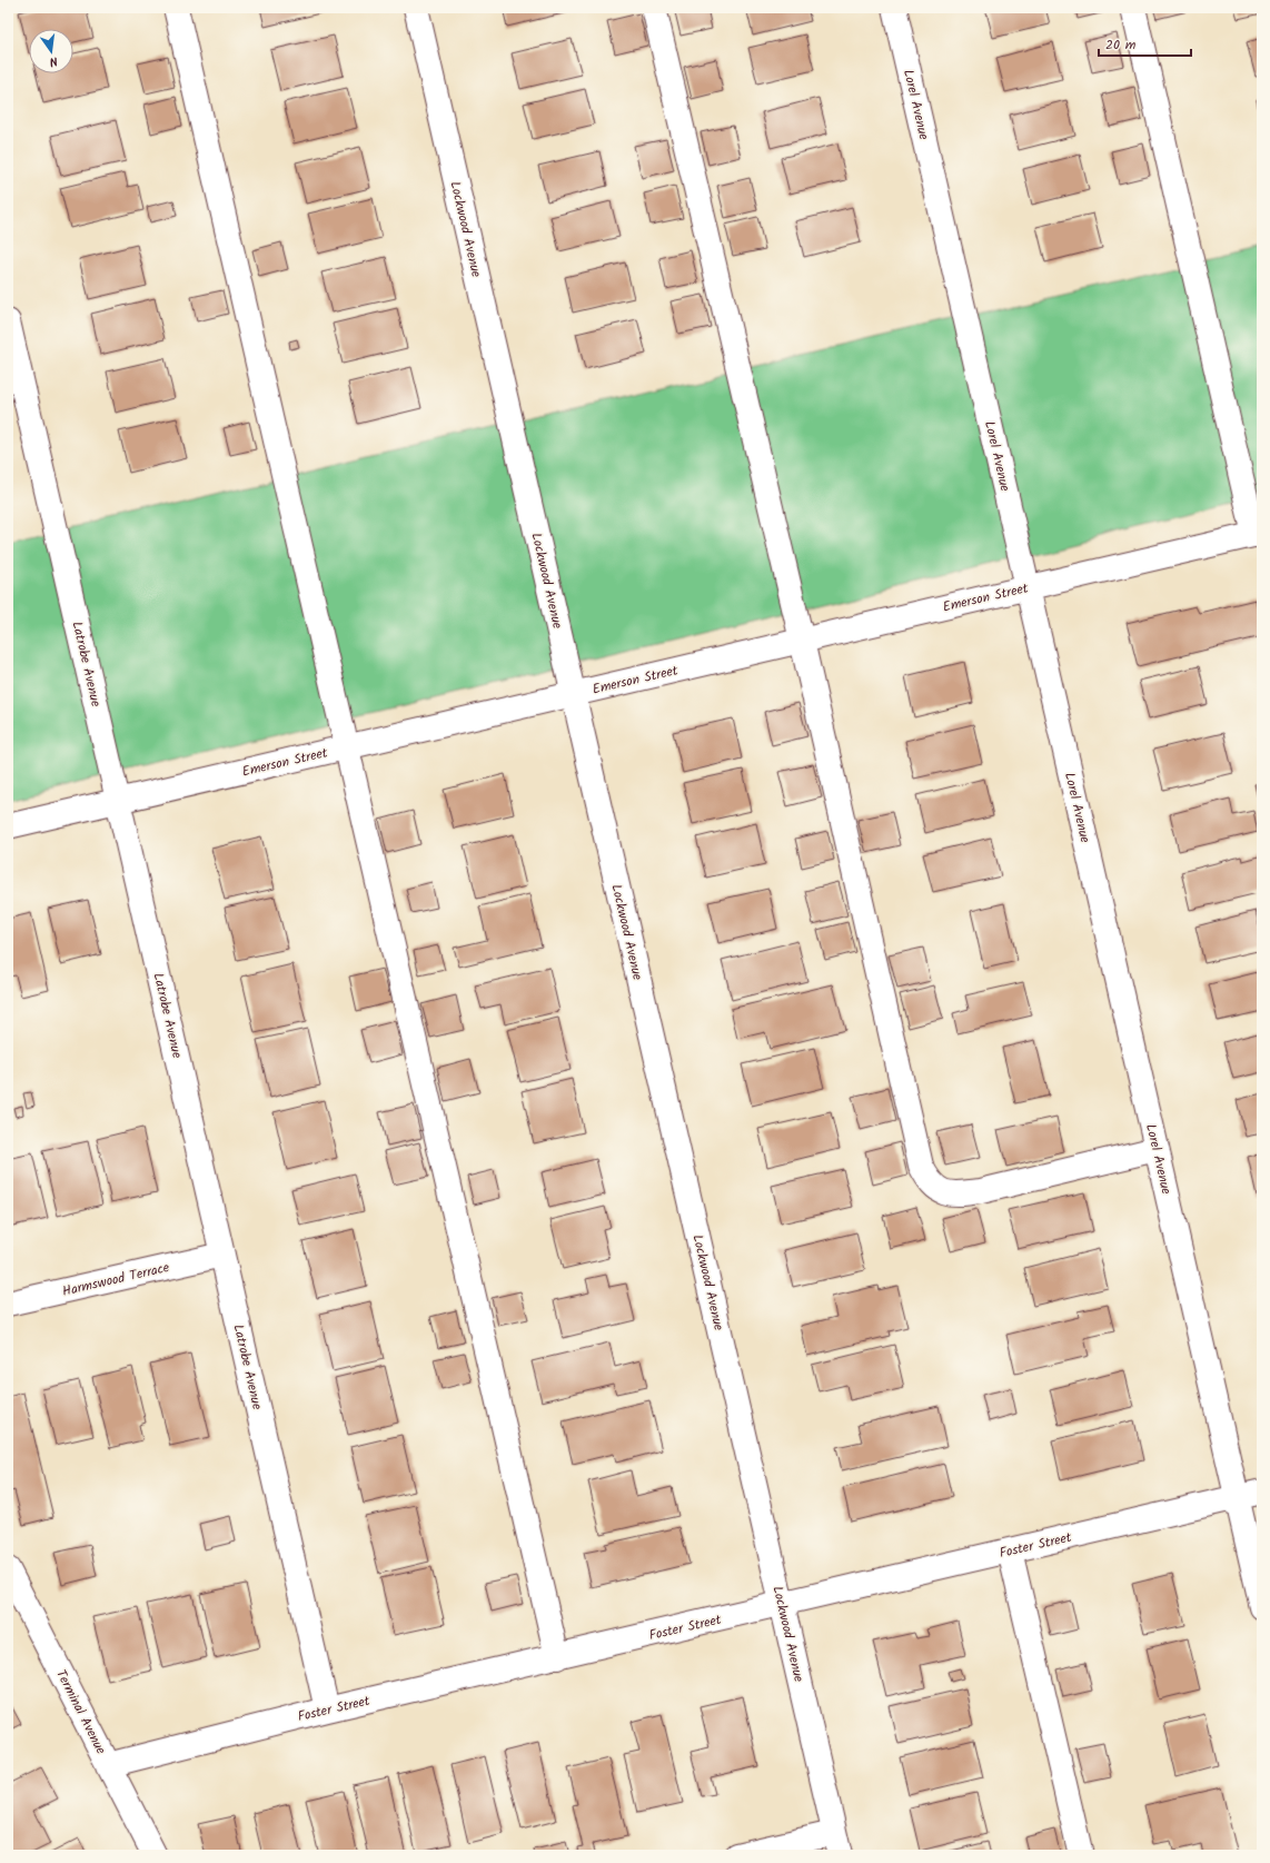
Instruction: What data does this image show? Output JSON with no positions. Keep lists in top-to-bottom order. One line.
{"streets":{"street":["Lorel Avenue","Lockwood Avenue","Emerson Street","Latrobe Avenue","Harmswood Terrace","Foster Street","Terminal Avenue"]},"crossings":[["Lorel Avenue","Emerson Street"],["Lorel Avenue","Foster Street"],["Lockwood Avenue","Emerson Street"],["Lockwood Avenue","Foster Street"],["Emerson Street","Latrobe Avenue"],["Latrobe Avenue","Harmswood Terrace"],["Latrobe Avenue","Foster Street"],["Foster Street","Terminal Avenue"]],"scale_bar":"20 m","north":"bottom"}
